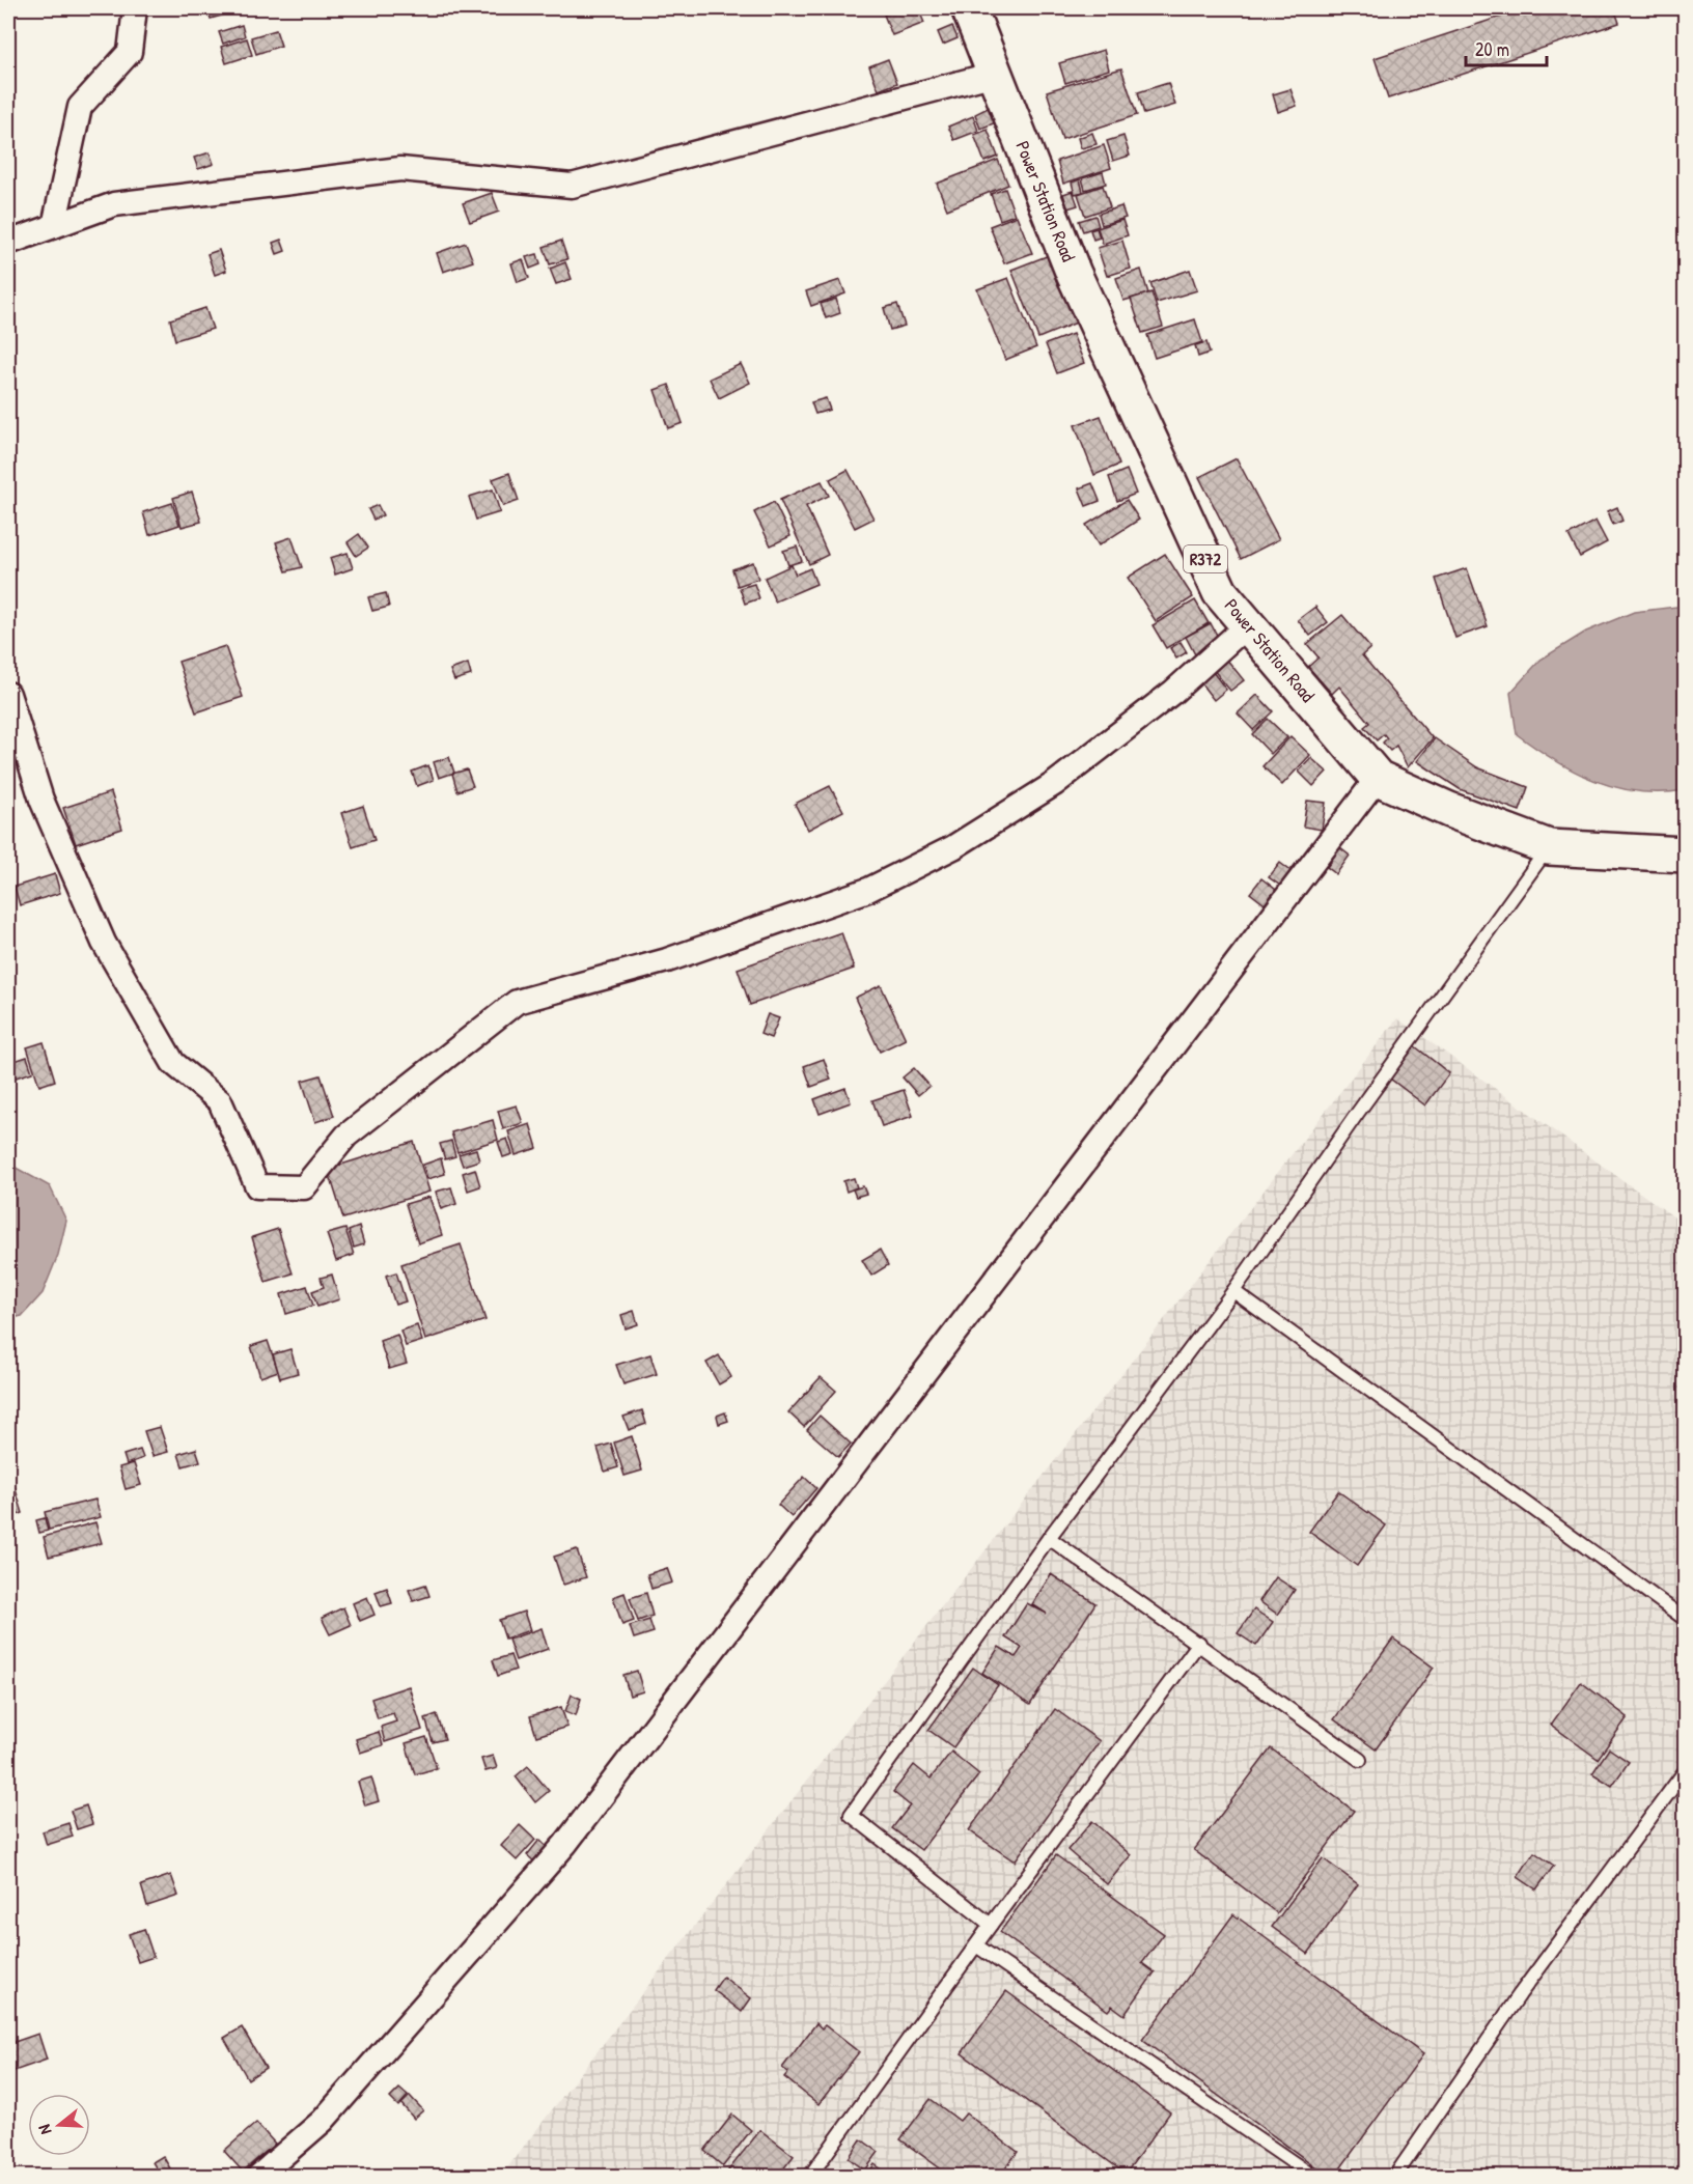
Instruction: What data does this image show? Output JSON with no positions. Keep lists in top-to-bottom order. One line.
{"streets":{"main road":["Power Station Road","R372"]},"scale_bar":"20 m","north":"left"}
